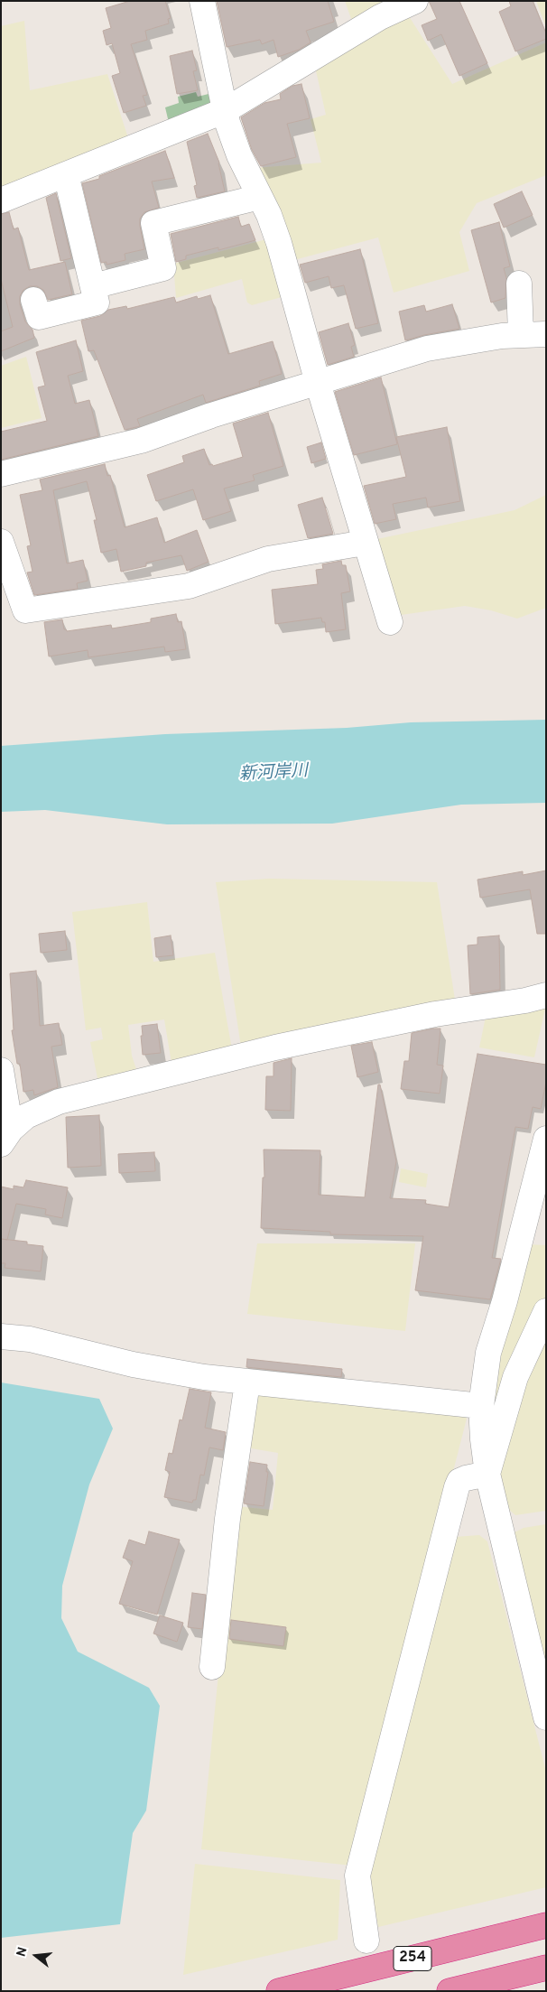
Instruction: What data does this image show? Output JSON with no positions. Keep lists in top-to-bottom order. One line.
{"streets":{"highway":["254"]},"water":["新河岸川"],"north":"left"}
